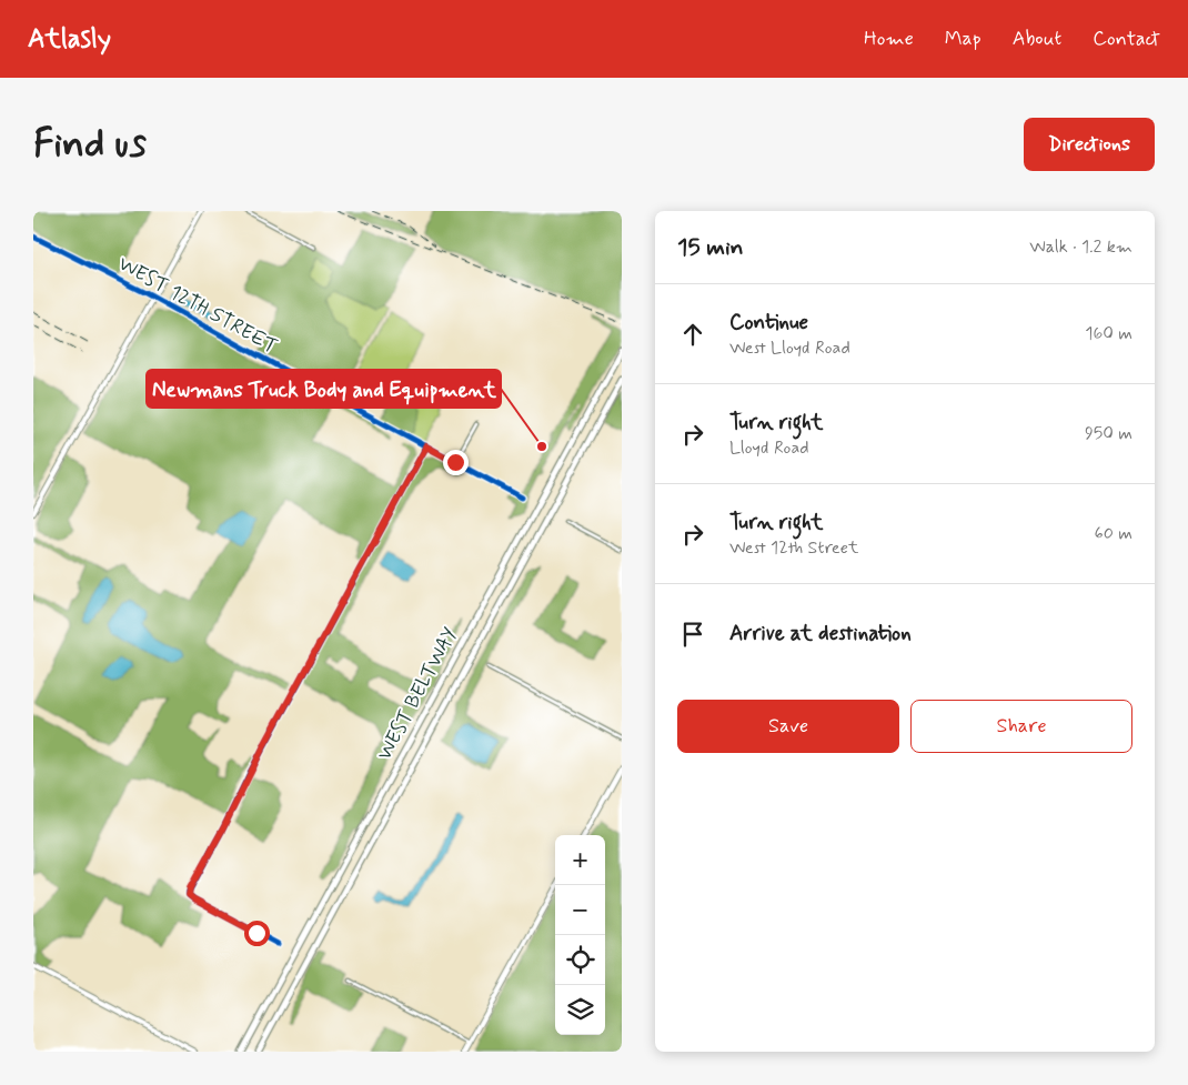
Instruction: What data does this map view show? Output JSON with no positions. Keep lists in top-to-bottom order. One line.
{"streets":{"highway":["WEST BELTWAY"],"street":["WEST 12TH STREET"]},"places":["Newmans Truck Body and Equipment"],"page":{"header":"Atlasly","nav":["Home","Map","About","Contact"],"buttons":["Directions",["Save","Share"]],"title":"Find us","heading":["15 min","Walk · 1.2 km"],"list":[["Continue","West Lloyd Road","160 m"],["Turn right","Lloyd Road","950 m"],["Turn right","West 12th Street","60 m"],"Arrive at destination"],"map_buttons":["+","−"]}}
